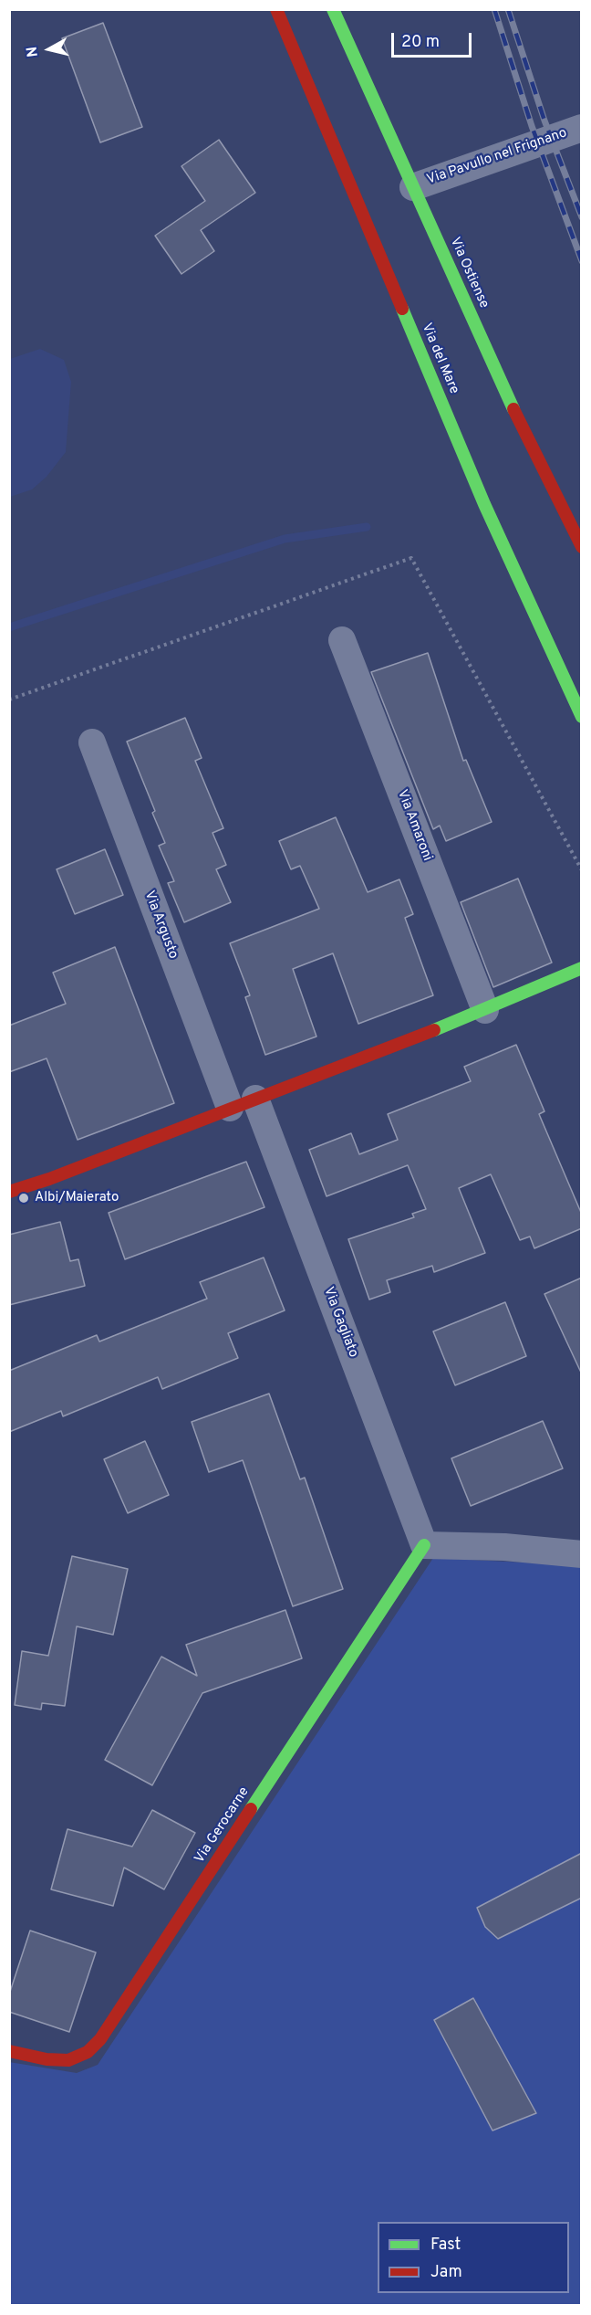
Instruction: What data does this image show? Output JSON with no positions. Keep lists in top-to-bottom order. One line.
{"streets":{"main road":["Via Ostiense","Via del Mare","Via Gerocarne"],"street":["Via Pavullo nel Frignano","Via Amaroni","Via Argusto","Via Gagliato"]},"crossings":[["Via Pavullo nel Frignano","Via Ostiense"],["Via Gagliato","Via Gerocarne"]],"places":["Albi/Maierato"],"legend":["Fast","Jam"],"scale_bar":"20 m","north":"left"}
